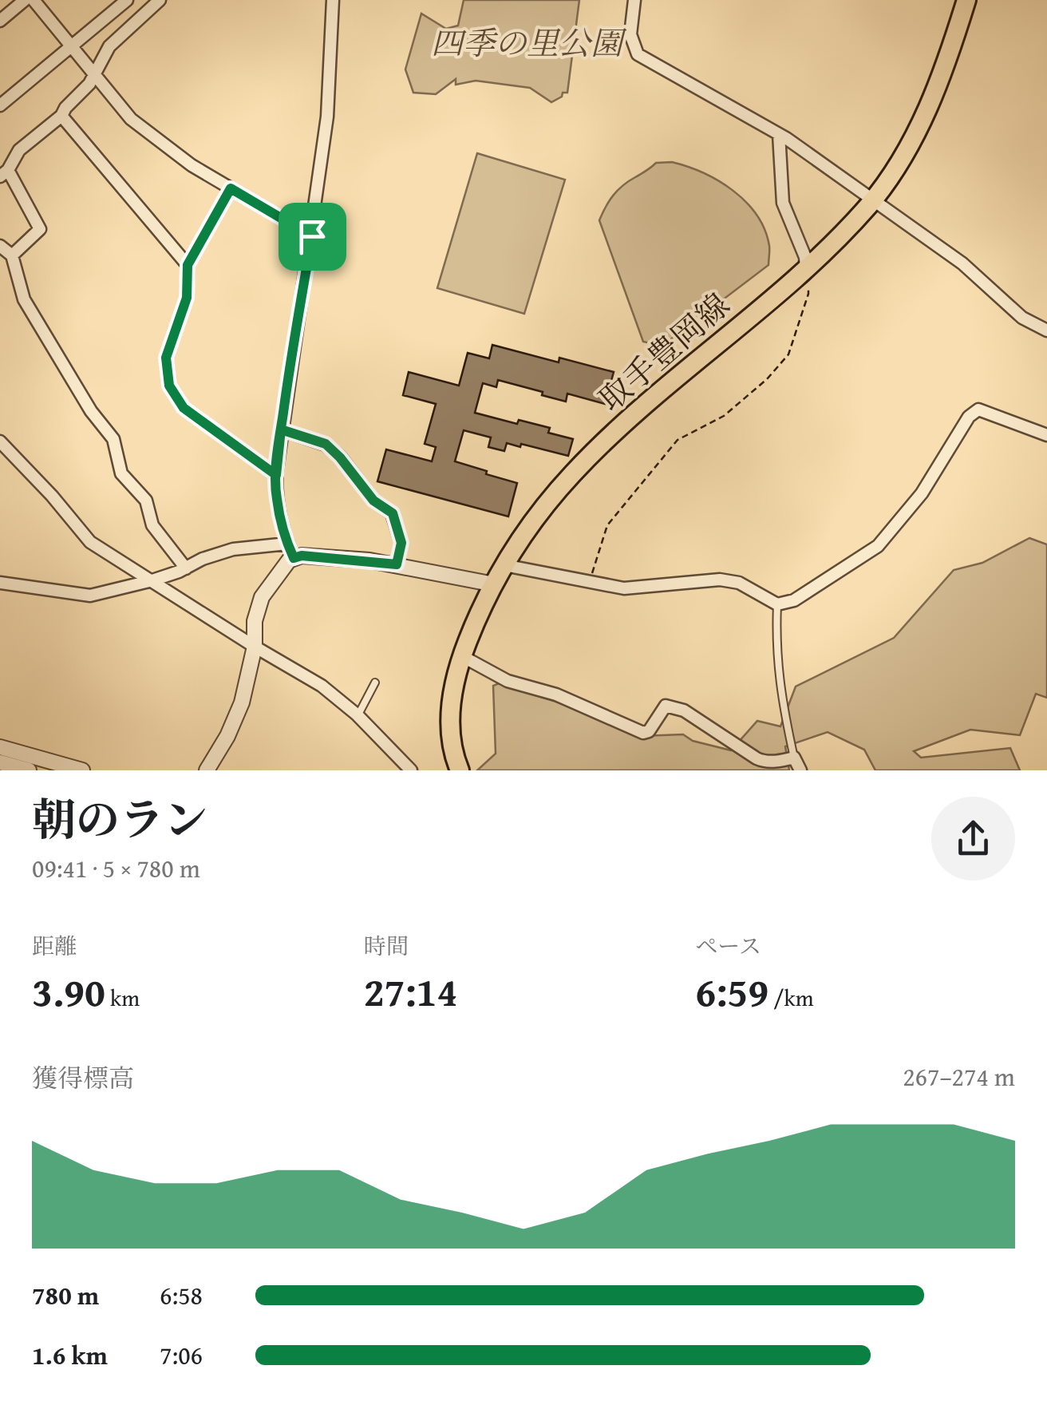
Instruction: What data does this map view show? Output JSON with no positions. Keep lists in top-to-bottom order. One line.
{"streets":{"main road":["取手豊岡線"]},"parks":["四季の里公園"],"page":{"heading":["朝のラン","09:41 · 5 × 780 m"],"stats":[["距離","3.90 km"],["時間","27:14"],["ペース","6:59 /km"]],"chart":["獲得標高","267–274 m"],"list":[{"name":"780 m","note":"6:58"},{"name":"1.6 km","note":"7:06"}]}}
